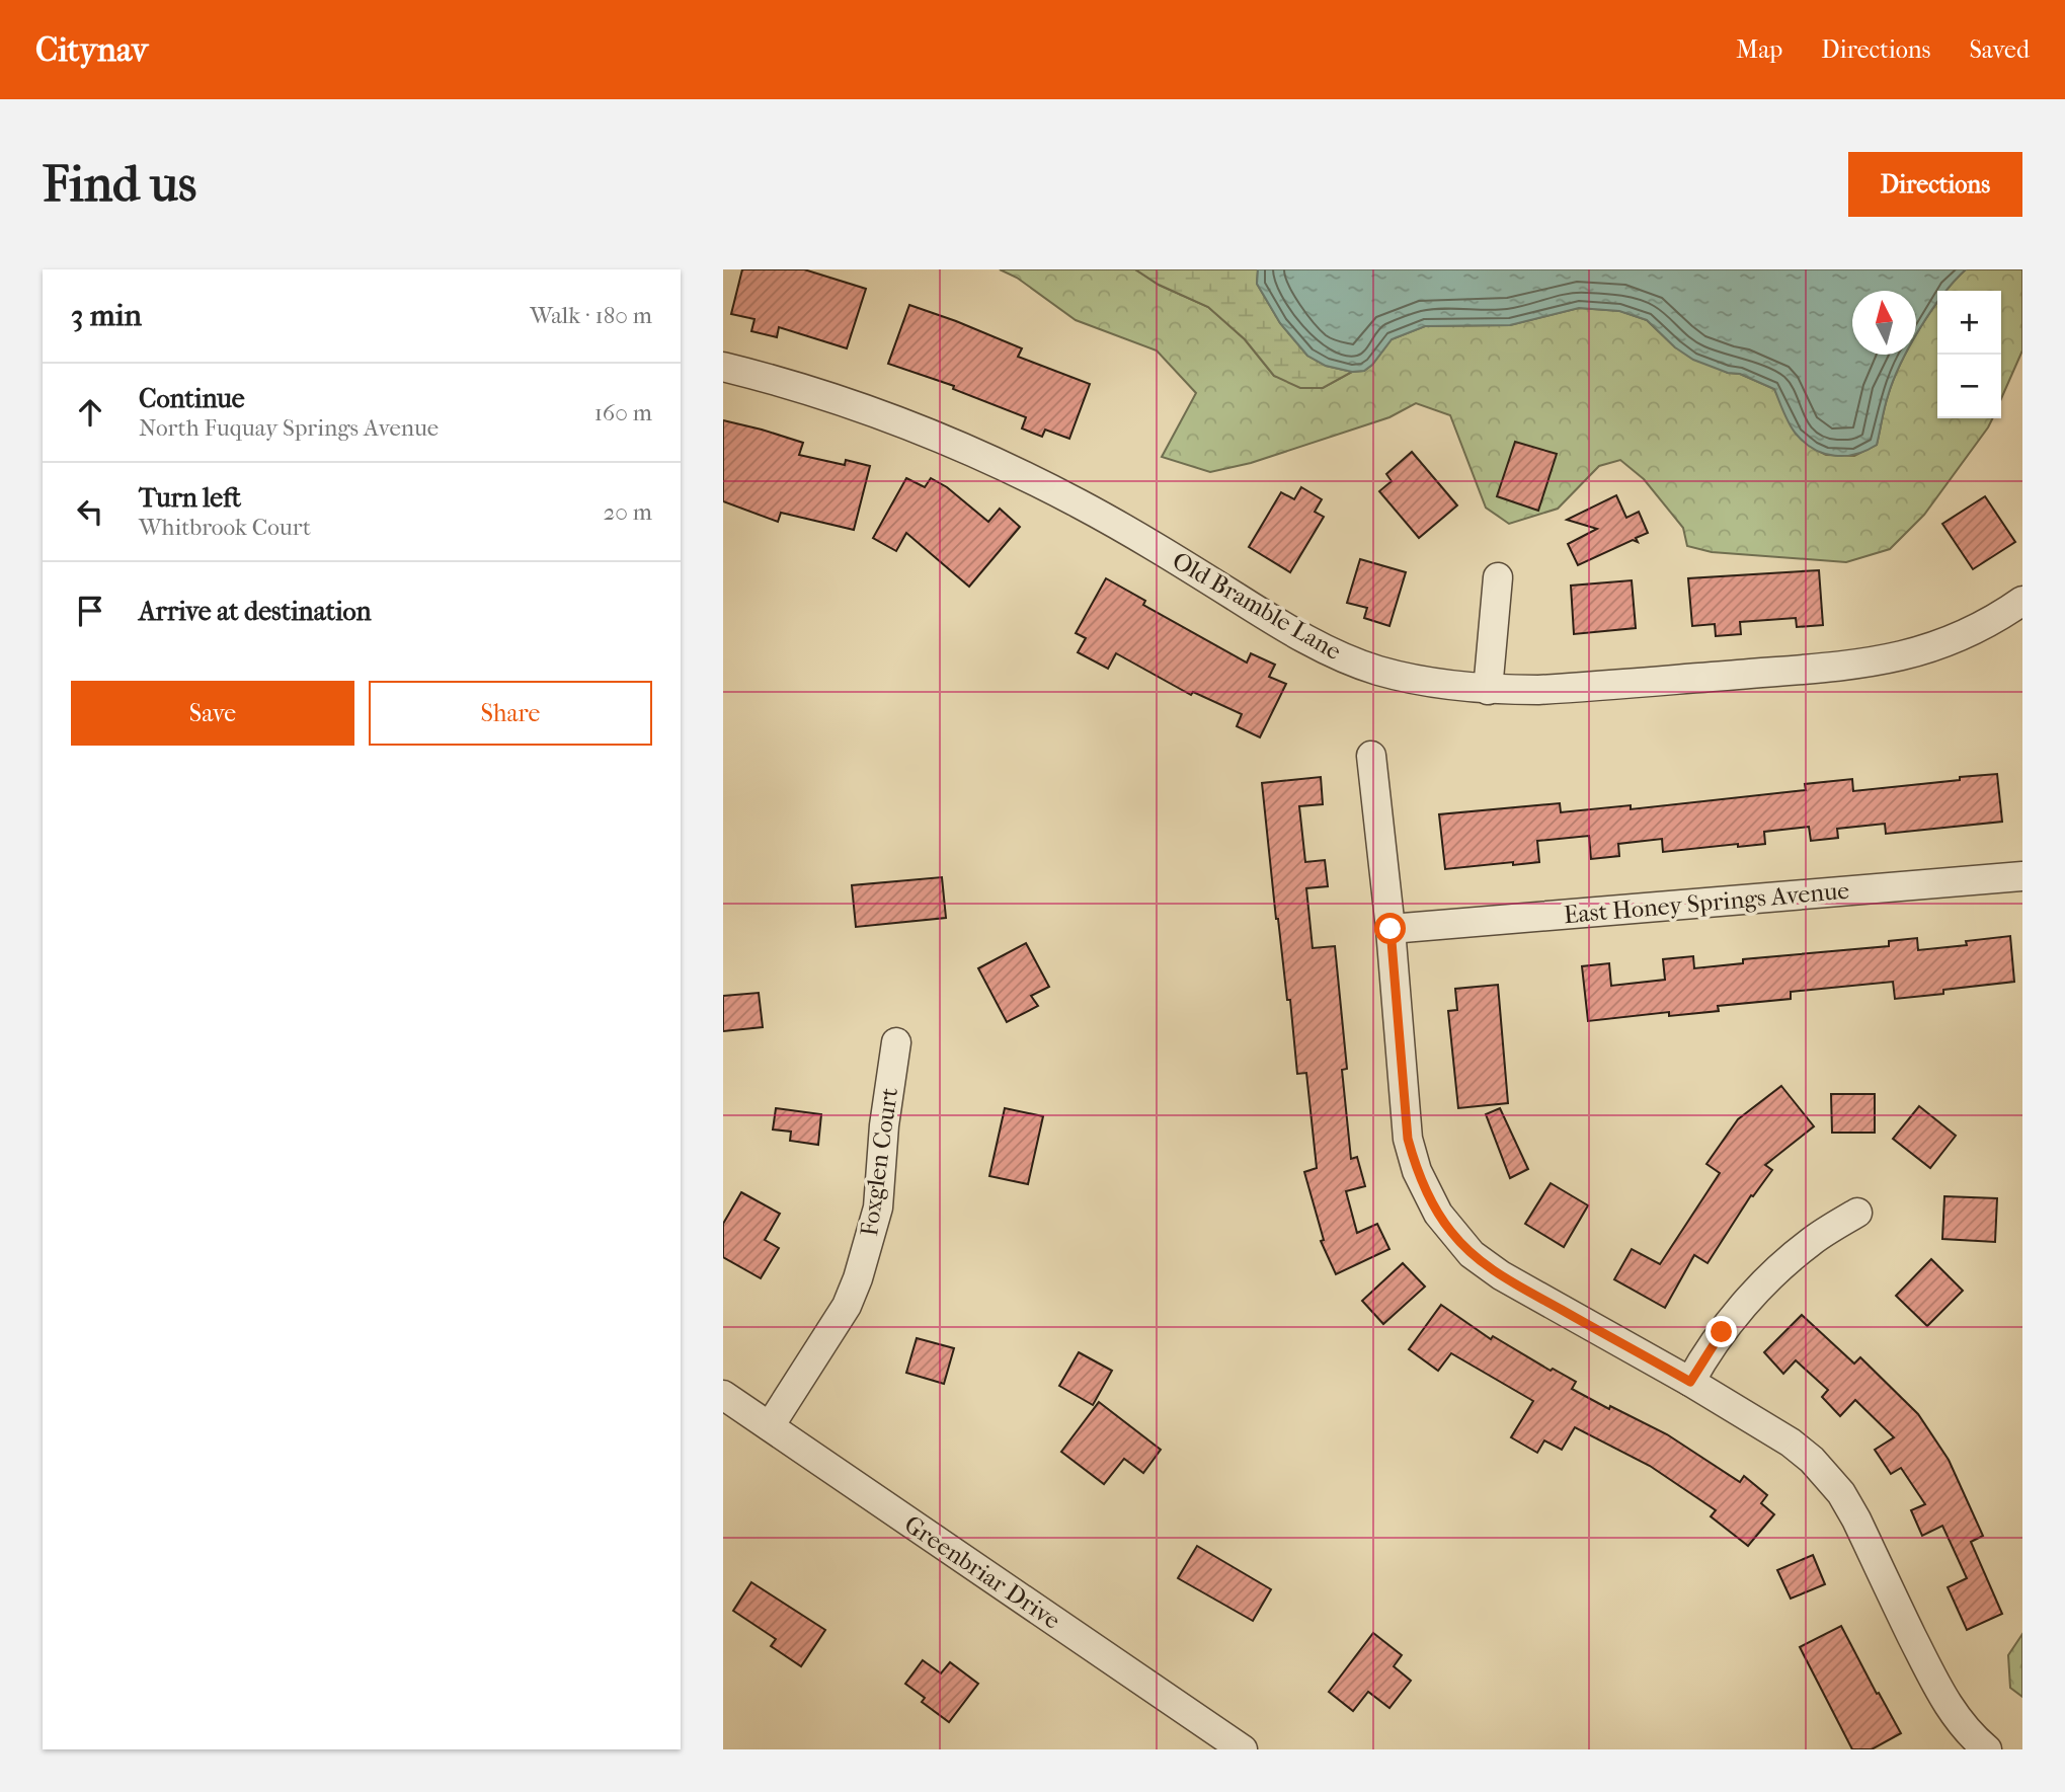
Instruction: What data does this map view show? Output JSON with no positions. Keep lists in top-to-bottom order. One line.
{"streets":{"street":["Old Bramble Lane","East Honey Springs Avenue","Foxglen Court","Greenbriar Drive"]},"crossings":[["Foxglen Court","Greenbriar Drive"]],"north":"top","page":{"header":"Citynav","nav":["Map","Directions","Saved"],"buttons":["Directions",["Save","Share"]],"title":"Find us","heading":["3 min","Walk · 180 m"],"map_buttons":["+","−"],"list":[["Continue","North Fuquay Springs Avenue","160 m"],["Turn left","Whitbrook Court","20 m"],"Arrive at destination"]}}
